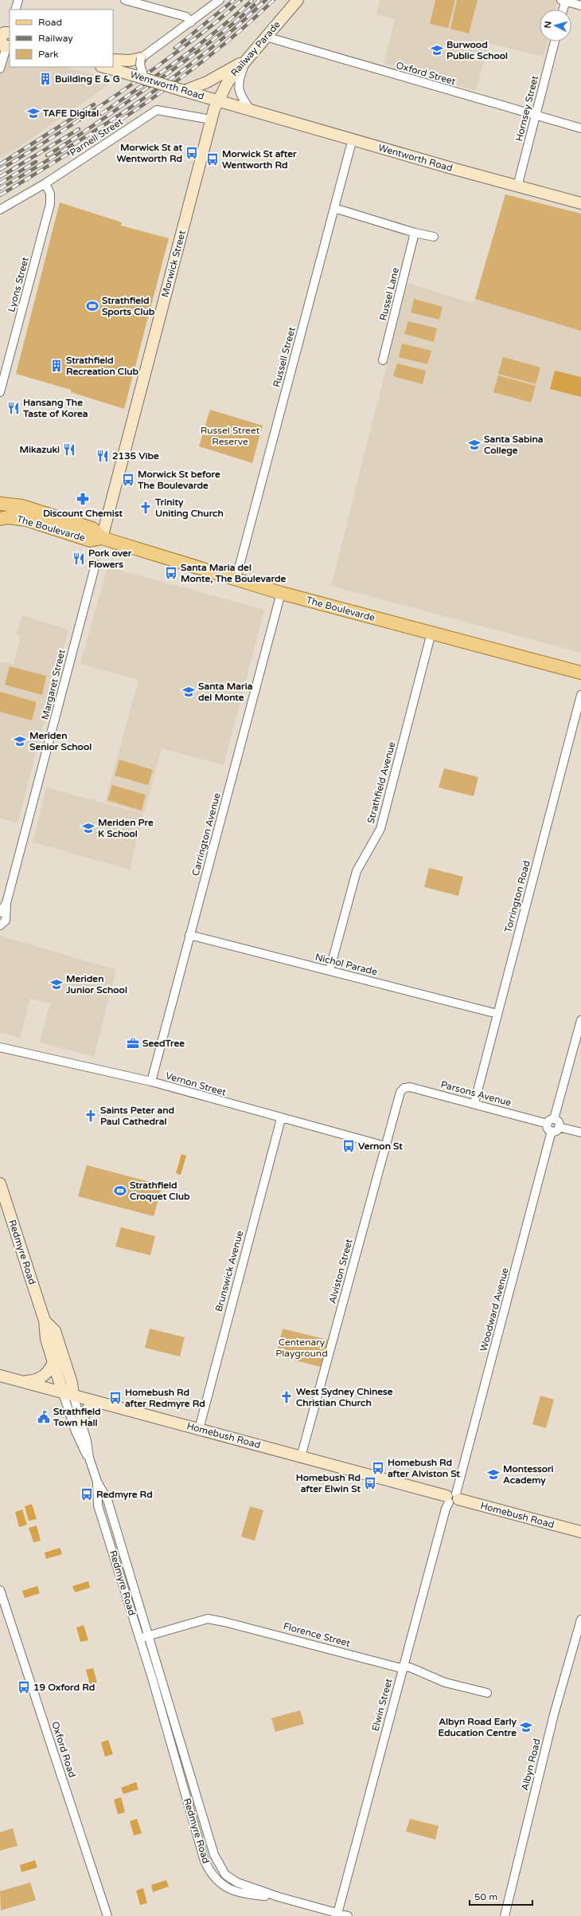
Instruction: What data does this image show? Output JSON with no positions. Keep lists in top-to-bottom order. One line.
{"streets":{"main road":["Railway Parade","Wentworth Road","Morwick Street","The Boulevarde","Redmyre Road","Homebush Road"],"street":["Oxford Street","Hornsey Street","Parnell Street","Lyons Street","Russel Lane","Russell Street","Margaret Street","Strathfield Avenue","Carrington Avenue","Torrington Road","Nichol Parade","Vernon Street","Parsons Avenue","Brunswick Avenue","Alviston Street","Woodward Avenue","Florence Street","Elwin Street","Oxford Road","Albyn Road"]},"crossings":[["Railway Parade","Oxford Street"],["Railway Parade","Wentworth Road"],["Railway Parade","Morwick Street"],["Oxford Street","Hornsey Street"],["Wentworth Road","Hornsey Street"],["Wentworth Road","Morwick Street"],["Wentworth Road","Russell Street"],["Parnell Street","Morwick Street"],["Parnell Street","Lyons Street"],["Morwick Street","The Boulevarde"],["Russell Street","The Boulevarde"],["The Boulevarde","Strathfield Avenue"],["The Boulevarde","Carrington Avenue"],["Strathfield Avenue","Nichol Parade"],["Carrington Avenue","Nichol Parade"],["Carrington Avenue","Vernon Street"],["Torrington Road","Nichol Parade"],["Torrington Road","Parsons Avenue"],["Vernon Street","Brunswick Avenue"],["Vernon Street","Alviston Street"],["Parsons Avenue","Alviston Street"],["Parsons Avenue","Woodward Avenue"],["Redmyre Road","Homebush Road"],["Redmyre Road","Florence Street"],["Brunswick Avenue","Homebush Road"],["Alviston Street","Homebush Road"],["Woodward Avenue","Homebush Road"],["Woodward Avenue","Elwin Street"],["Homebush Road","Elwin Street"],["Florence Street","Elwin Street"]],"parks":["Russel Street Reserve","Centenary Playground"],"places":{"school or university":["Burwood Public School","TAFE Digital","Santa Sabina College","Santa Maria del Monte","Meriden Senior School","Meriden Pre K School","Meriden Junior School","Montessori Academy","Albyn Road Early Education Centre"],"building":["Building E & G","Strathfield Recreation Club"],"bus stop":["Morwick St at Wentworth Rd","Morwick St after Wentworth Rd","Morwick St before The Boulevarde","Santa Maria del Monte, The Boulevarde","Vernon St","Homebush Rd after Redmyre Rd","Homebush Rd after Alviston St","Homebush Rd after Elwin St","Redmyre Rd","19 Oxford Rd"],"sports":["Strathfield Sports Club","Strathfield Croquet Club"],"restaurant":["Hansang The Taste of Korea","Mikazuki","2135 Vibe","Pork over Flowers"],"pharmacy":["Discount Chemist"],"church":["Trinity Uniting Church","Saints Peter and Paul Cathedral","West Sydney Chinese Christian Church"],"office":["SeedTree"],"public building":["Strathfield Town Hall"]},"legend":["Road","Railway","Park"],"scale_bar":"50 m","north":"left"}
